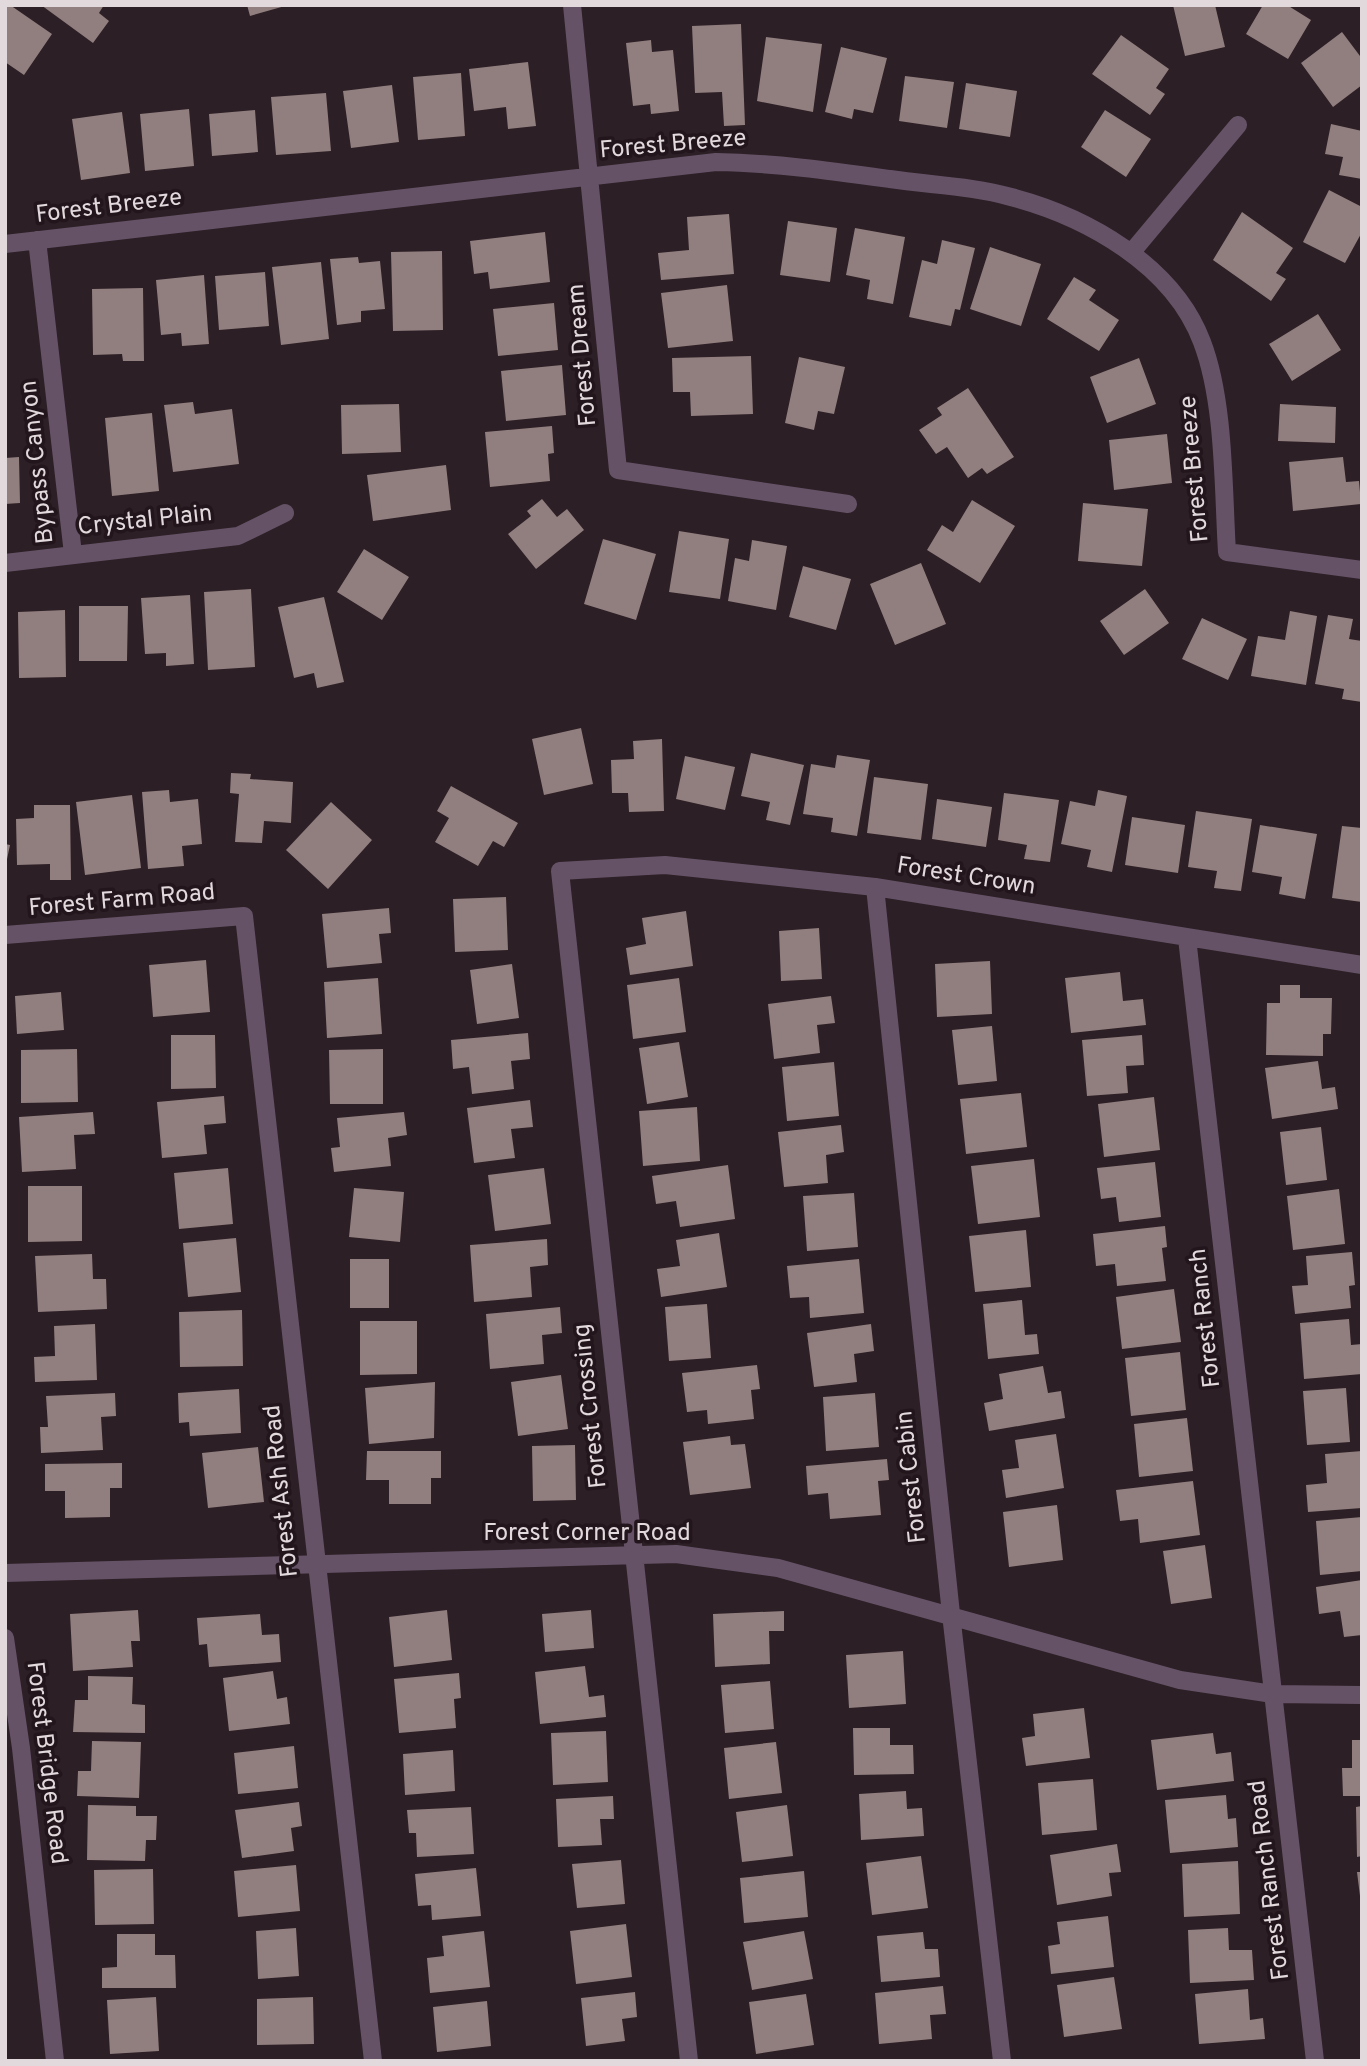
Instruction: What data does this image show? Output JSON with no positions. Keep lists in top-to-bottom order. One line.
{"streets":{"street":["Forest Breeze","Forest Dream","Bypass Canyon","Crystal Plain","Forest Crown","Forest Farm Road","Forest Ranch","Forest Crossing","Forest Cabin","Forest Ash Road","Forest Corner Road","Forest Bridge Road","Forest Ranch Road"]},"crossings":[["Forest Breeze","Forest Dream"],["Forest Breeze","Bypass Canyon"],["Bypass Canyon","Crystal Plain"],["Forest Crown","Forest Ranch"],["Forest Crown","Forest Crossing"],["Forest Crown","Forest Cabin"],["Forest Farm Road","Forest Ash Road"],["Forest Ranch","Forest Corner Road"],["Forest Ranch","Forest Ranch Road"],["Forest Crossing","Forest Corner Road"],["Forest Cabin","Forest Corner Road"],["Forest Ash Road","Forest Corner Road"],["Forest Corner Road","Forest Ranch Road"]]}
